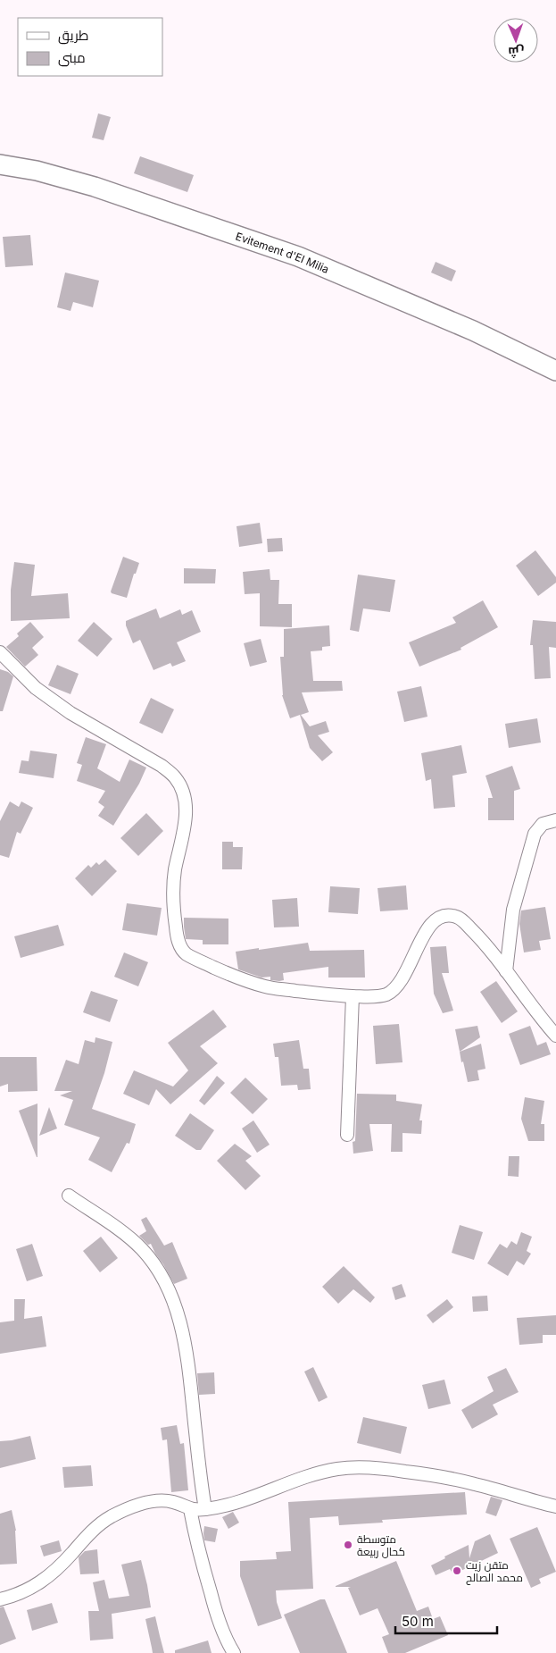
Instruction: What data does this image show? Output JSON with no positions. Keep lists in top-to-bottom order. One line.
{"streets":{"main road":["Evitement d'El Milia"]},"places":["متوسطة كحال ربيعة","متقن زيت محمد الصالح"],"legend":["طريق","مبنى"],"scale_bar":"50 m","north":"bottom"}
